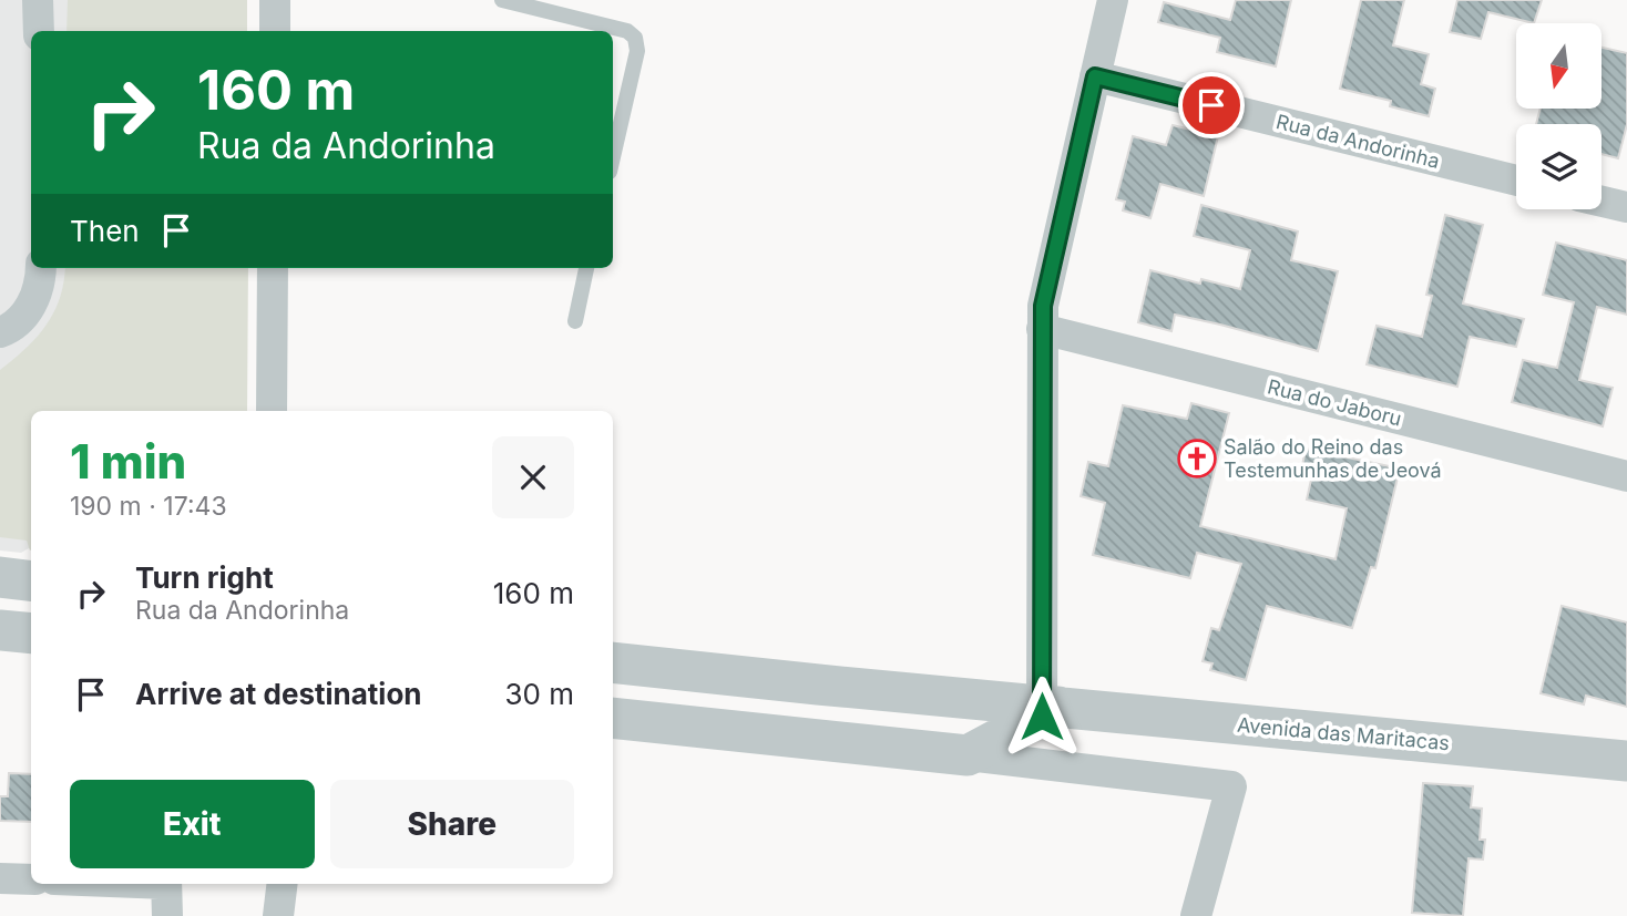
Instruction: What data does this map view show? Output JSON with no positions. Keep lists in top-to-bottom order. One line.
{"streets":{"street":["Rua da Andorinha","Rua do Jaboru","Avenida das Maritacas"]},"places":{"church":["Salão do Reino das Testemunhas de Jeová"]},"north":"bottom","page":{"turn":["160 m","Rua da Andorinha"],"then":"Then","heading":["1 min","190 m · 17:43"],"list":[{"name":"Turn right","note":"Rua da Andorinha","value":"160 m"},{"name":"Arrive at destination","value":"30 m"}],"buttons":["Exit","Share"]}}
